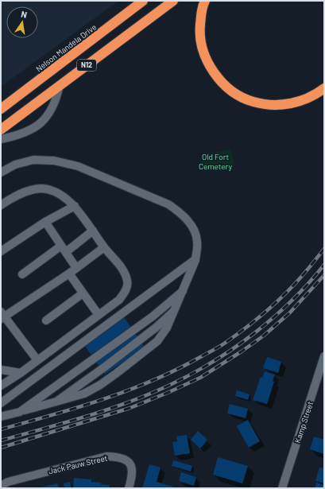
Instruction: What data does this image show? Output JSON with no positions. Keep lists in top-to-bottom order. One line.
{"streets":{"highway":["Nelson Mandela Drive","N12"],"street":["Kamp Street","Jack Pauw Street"]},"parks":["Old Fort Cemetery"],"north":"top"}
